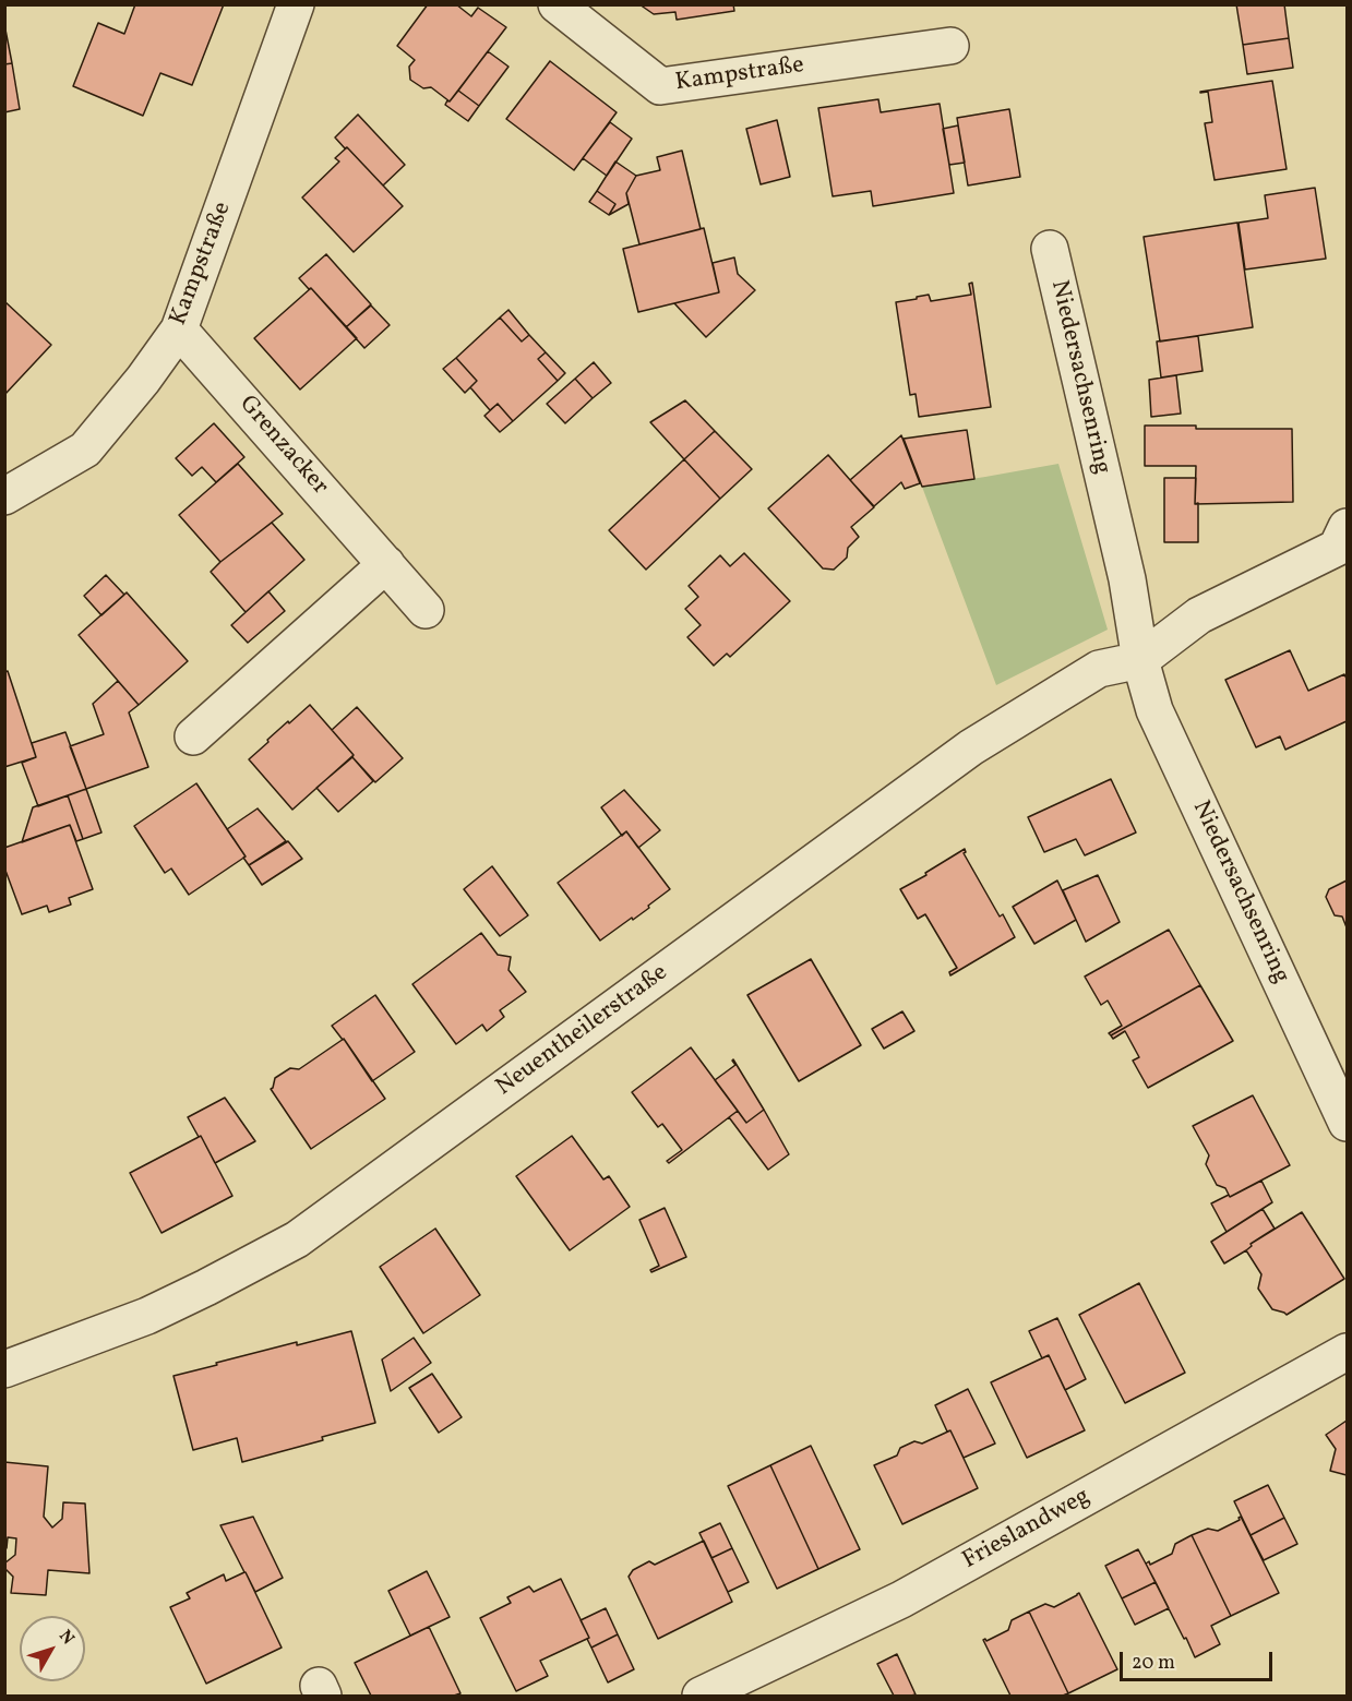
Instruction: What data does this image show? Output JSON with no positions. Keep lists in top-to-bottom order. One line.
{"streets":{"street":["Kampstraße","Niedersachsenring","Grenzacker","Neuentheilerstraße","Frieslandweg"]},"crossings":[["Kampstraße","Grenzacker"],["Niedersachsenring","Neuentheilerstraße"]],"scale_bar":"20 m","north":"top right"}
